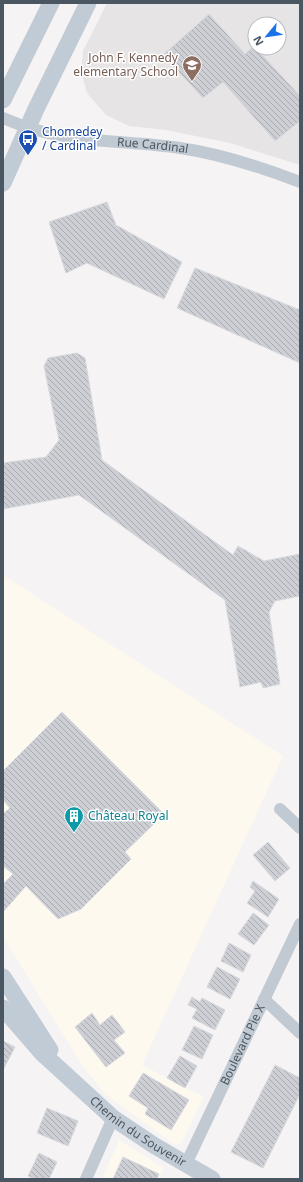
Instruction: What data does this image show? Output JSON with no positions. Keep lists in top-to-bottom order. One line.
{"streets":{"street":["Rue Cardinal","Boulevard Pie X","Chemin du Souvenir"]},"crossings":[["Boulevard Pie X","Chemin du Souvenir"]],"places":{"school or university":["John F. Kennedy elementary School"],"bus stop":["Chomedey / Cardinal"],"building":["Château Royal"]},"north":"bottom left"}
